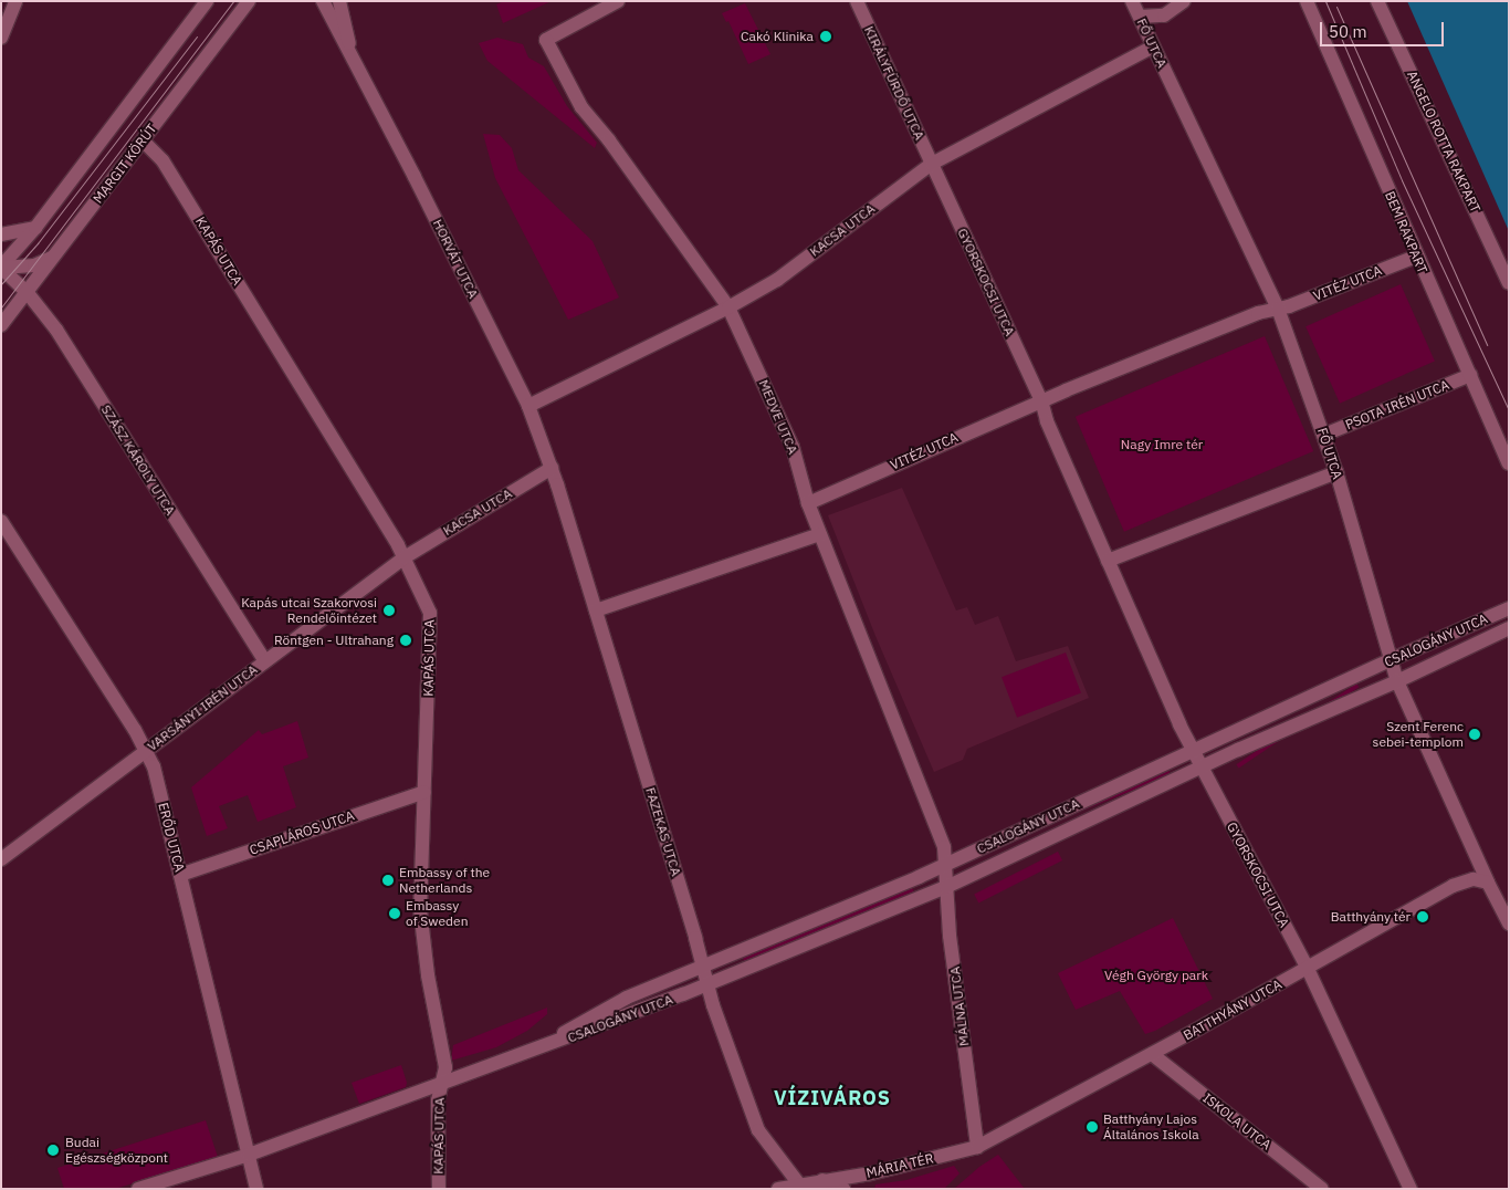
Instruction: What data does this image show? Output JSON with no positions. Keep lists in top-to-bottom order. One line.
{"streets":{"street":["FŐ UTCA","KIRÁLYFÜRDŐ UTCA","ANGELO ROTTA RAKPART","MARGIT KÖRÚT","KACSA UTCA","BEM RAKPART","KAPÁS UTCA","HORVÁT UTCA","GYORSKOCSI UTCA","VITÉZ UTCA","PSOTA IRÉN UTCA","MEDVE UTCA","SZÁSZ KÁROLY UTCA","CSALOGÁNY UTCA","VARSÁNYI IRÉN UTCA","FAZEKAS UTCA","CSAPLÁROS UTCA","ERŐD UTCA","MÁLNA UTCA","BATTHYÁNY UTCA","ISKOLA UTCA","MÁRIA TÉR"]},"crossings":[["FŐ UTCA","KACSA UTCA"],["FŐ UTCA","VITÉZ UTCA"],["FŐ UTCA","PSOTA IRÉN UTCA"],["FŐ UTCA","CSALOGÁNY UTCA"],["FŐ UTCA","BATTHYÁNY UTCA"],["KIRÁLYFÜRDŐ UTCA","KACSA UTCA"],["KIRÁLYFÜRDŐ UTCA","GYORSKOCSI UTCA"],["MARGIT KÖRÚT","KAPÁS UTCA"],["MARGIT KÖRÚT","SZÁSZ KÁROLY UTCA"],["KACSA UTCA","KAPÁS UTCA"],["KACSA UTCA","HORVÁT UTCA"],["KACSA UTCA","GYORSKOCSI UTCA"],["KACSA UTCA","MEDVE UTCA"],["KACSA UTCA","VARSÁNYI IRÉN UTCA"],["KACSA UTCA","FAZEKAS UTCA"],["BEM RAKPART","VITÉZ UTCA"],["BEM RAKPART","PSOTA IRÉN UTCA"],["KAPÁS UTCA","CSALOGÁNY UTCA"],["KAPÁS UTCA","VARSÁNYI IRÉN UTCA"],["KAPÁS UTCA","CSAPLÁROS UTCA"],["HORVÁT UTCA","FAZEKAS UTCA"],["GYORSKOCSI UTCA","VITÉZ UTCA"],["GYORSKOCSI UTCA","CSALOGÁNY UTCA"],["GYORSKOCSI UTCA","BATTHYÁNY UTCA"],["VITÉZ UTCA","MEDVE UTCA"],["MEDVE UTCA","CSALOGÁNY UTCA"],["MEDVE UTCA","MÁLNA UTCA"],["SZÁSZ KÁROLY UTCA","VARSÁNYI IRÉN UTCA"],["CSALOGÁNY UTCA","FAZEKAS UTCA"],["CSALOGÁNY UTCA","ERŐD UTCA"],["CSALOGÁNY UTCA","MÁLNA UTCA"],["VARSÁNYI IRÉN UTCA","ERŐD UTCA"],["FAZEKAS UTCA","MÁRIA TÉR"],["CSAPLÁROS UTCA","ERŐD UTCA"],["MÁLNA UTCA","BATTHYÁNY UTCA"],["MÁLNA UTCA","MÁRIA TÉR"],["BATTHYÁNY UTCA","ISKOLA UTCA"],["BATTHYÁNY UTCA","MÁRIA TÉR"]],"districts":["VÍZIVÁROS"],"parks":["Nagy Imre tér","Végh György park"],"places":["Cakó Klinika","Kapás utcai Szakorvosi Rendelőintézet","Röntgen - Ultrahang","Szent Ferenc sebei-templom","Embassy of the Netherlands","Embassy of Sweden","Batthyány tér","Batthyány Lajos Általános Iskola","Budai Egészségközpont"],"scale_bar":"50 m"}
